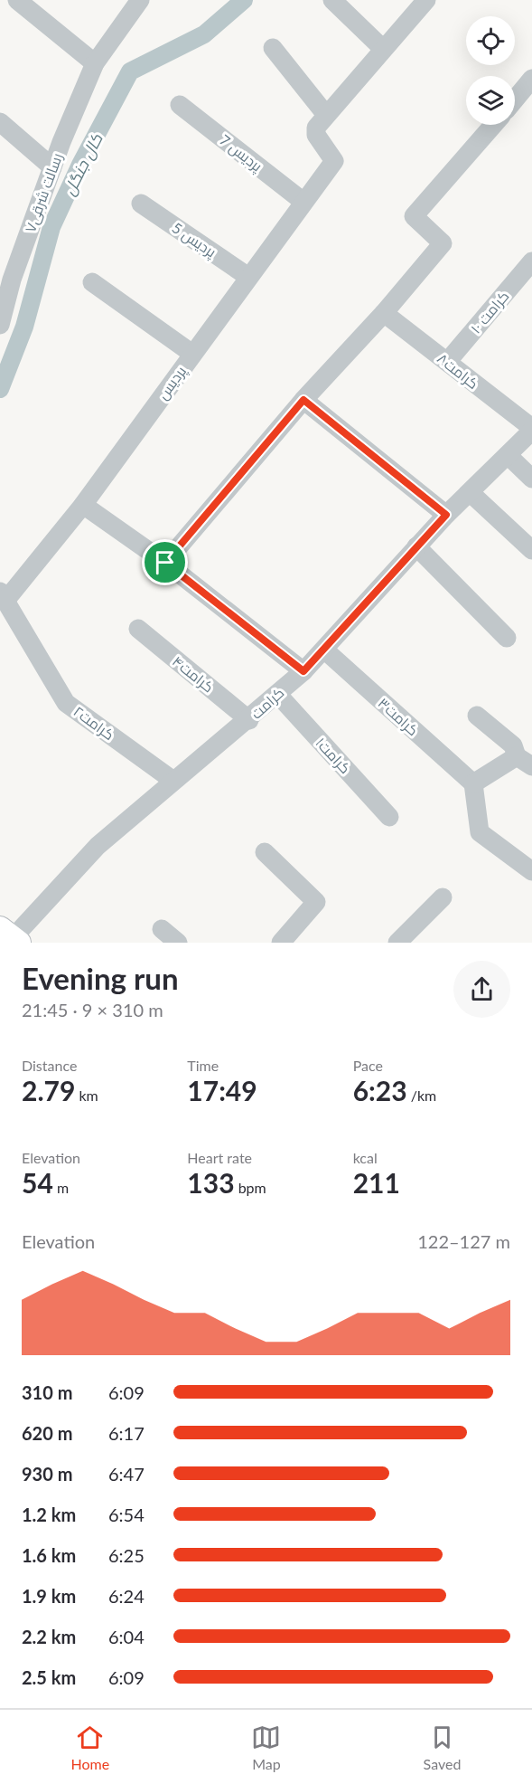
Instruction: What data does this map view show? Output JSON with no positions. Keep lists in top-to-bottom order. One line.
{"streets":{"street":["پردیس 7","رسالت شرقی۷","پردیس 5","کرامت ۱۰","کرامت۸","پردیس","کرامت۴","کرامت","کرامت۳","کرامت۲","کرامت۱"]},"crossings":[["پردیس 7","پردیس"],["پردیس 5","پردیس"],["کرامت ۱۰","کرامت۸"],["کرامت۸","کرامت"],["پردیس","کرامت۲"],["کرامت۴","کرامت"],["کرامت","کرامت۳"],["کرامت","کرامت۲"],["کرامت","کرامت۱"]],"water":["کال جنگل"],"page":{"heading":["Evening run","21:45 · 9 × 310 m"],"stats":[["Distance","2.79 km"],["Time","17:49"],["Pace","6:23 /km"],["Elevation","54 m"],["Heart rate","133 bpm"],["kcal","211"]],"chart":["Elevation","122–127 m"],"list":[{"name":"310 m","note":"6:09"},{"name":"620 m","note":"6:17"},{"name":"930 m","note":"6:47"},{"name":"1.2 km","note":"6:54"},{"name":"1.6 km","note":"6:25"},{"name":"1.9 km","note":"6:24"},{"name":"2.2 km","note":"6:04"},{"name":"2.5 km","note":"6:09"}],"tabs":["Home","Map","Saved"]}}
